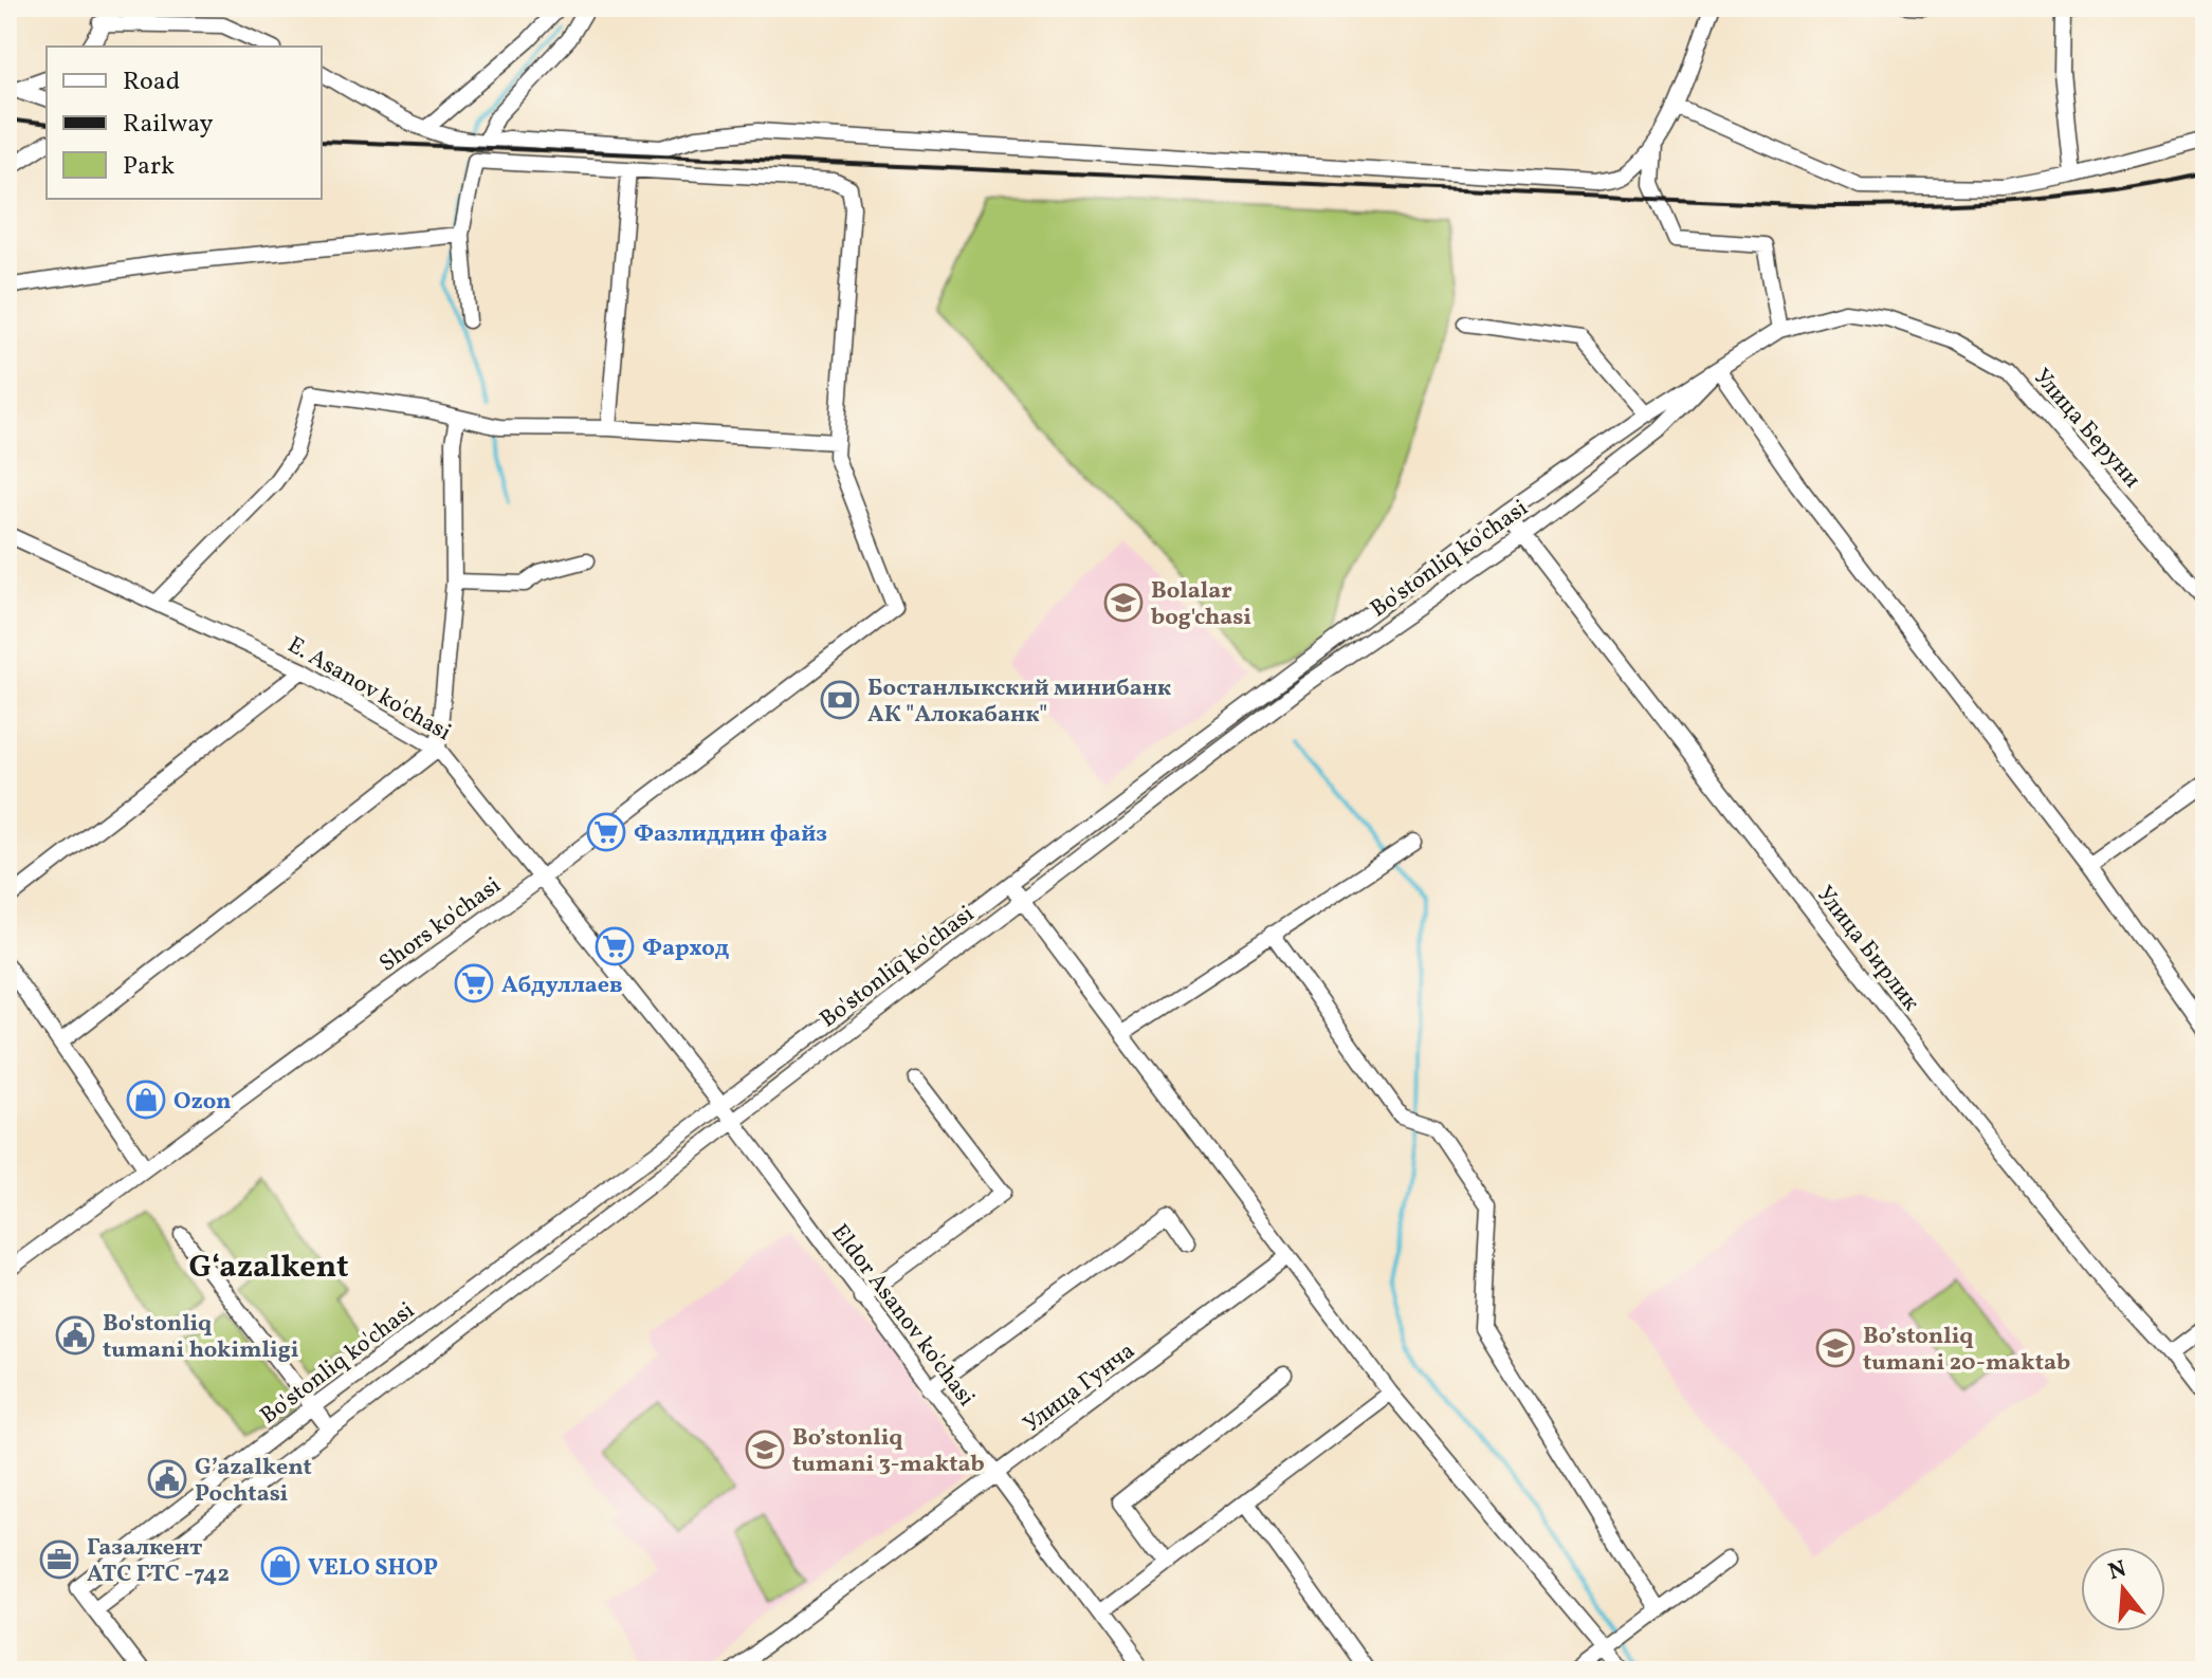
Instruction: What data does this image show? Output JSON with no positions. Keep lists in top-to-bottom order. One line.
{"streets":{"street":["Улица Беруни","Bo'stonliq ko'chasi","E. Asanov ko'chasi","Shors ko'chasi","Улица Бирлик","Eldor Asanov ko'chasi","Улица Гунча"]},"crossings":[["Улица Беруни","Bo'stonliq ko'chasi"],["Bo'stonliq ko'chasi","E. Asanov ko'chasi"],["Bo'stonliq ko'chasi","Улица Бирлик"],["Bo'stonliq ko'chasi","Eldor Asanov ko'chasi"],["E. Asanov ko'chasi","Shors ko'chasi"],["E. Asanov ko'chasi","Eldor Asanov ko'chasi"],["Eldor Asanov ko'chasi","Улица Гунча"]],"districts":["Gʻazalkent"],"places":{"school or university":["Bolalar bog'chasi","Bo’stonliq tumani 20-maktab","Bo’stonliq tumani 3-maktab"],"bank":["Бостанлыкский минибанк АК \"Алокабанк\""],"supermarket":["Фазлиддин файз","Фарход","Абдуллаев"],"shop":["Ozon","VELO SHOP"],"public building":["Bo'stonliq tumani hokimligi","Gʼazalkent Pochtasi"],"office":["Газалкент АТС ГТС -742"]},"legend":["Road","Railway","Park"],"north":"top"}
